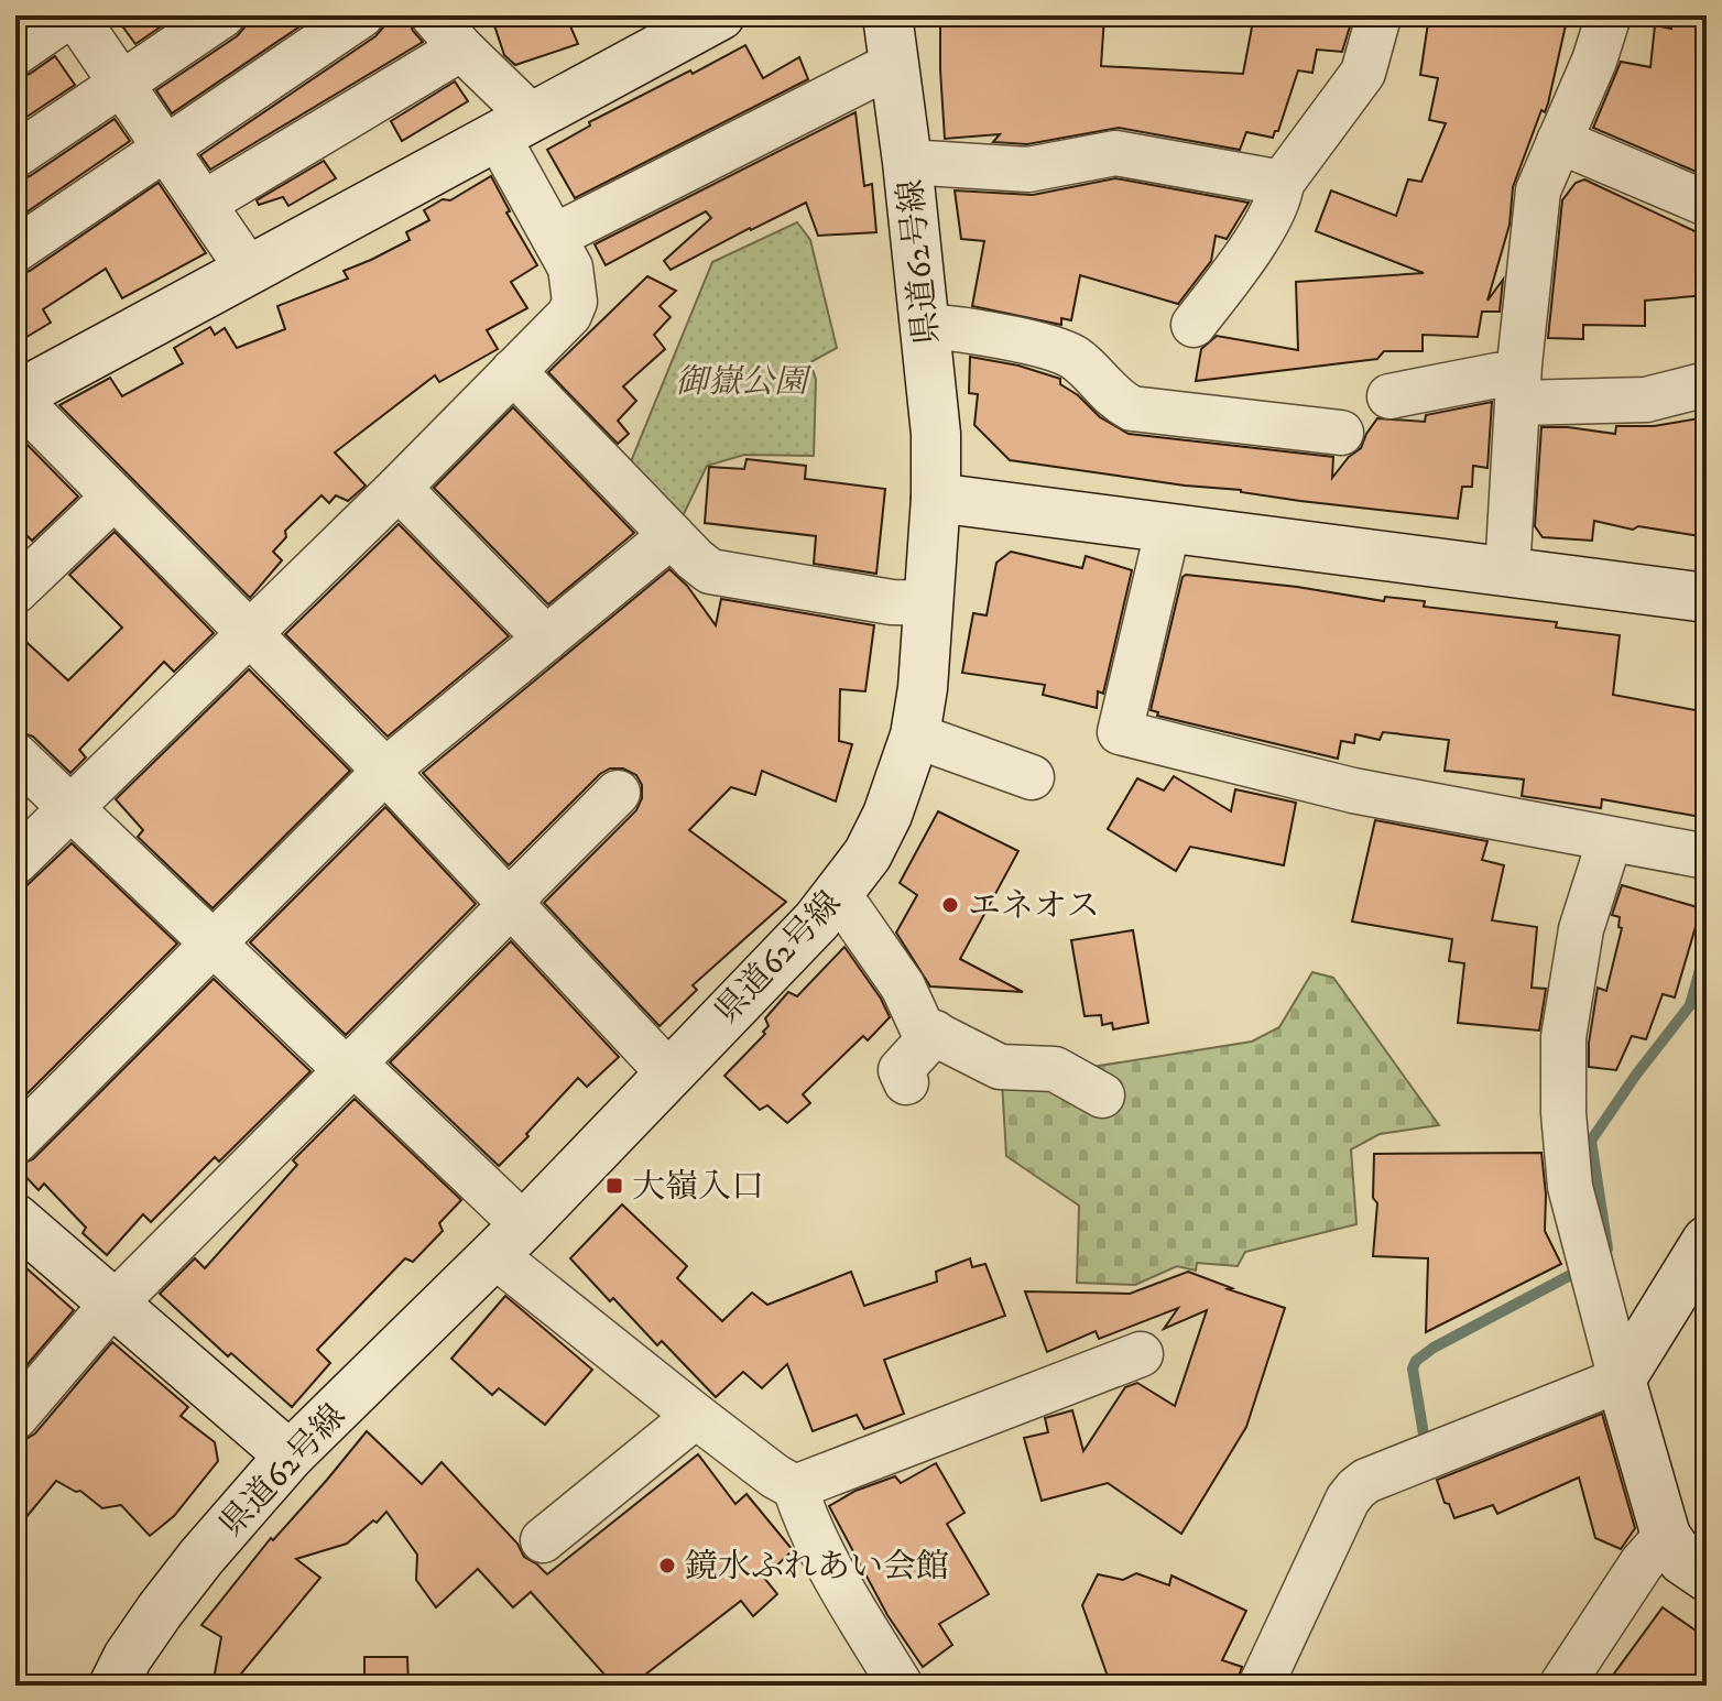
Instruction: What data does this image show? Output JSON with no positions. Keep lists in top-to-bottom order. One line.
{"streets":{"street":["県道62号線"]},"parks":["御嶽公園"],"places":{"other":["エネオス","鏡水ふれあい会館"],"transit":["大嶺入口"]}}
